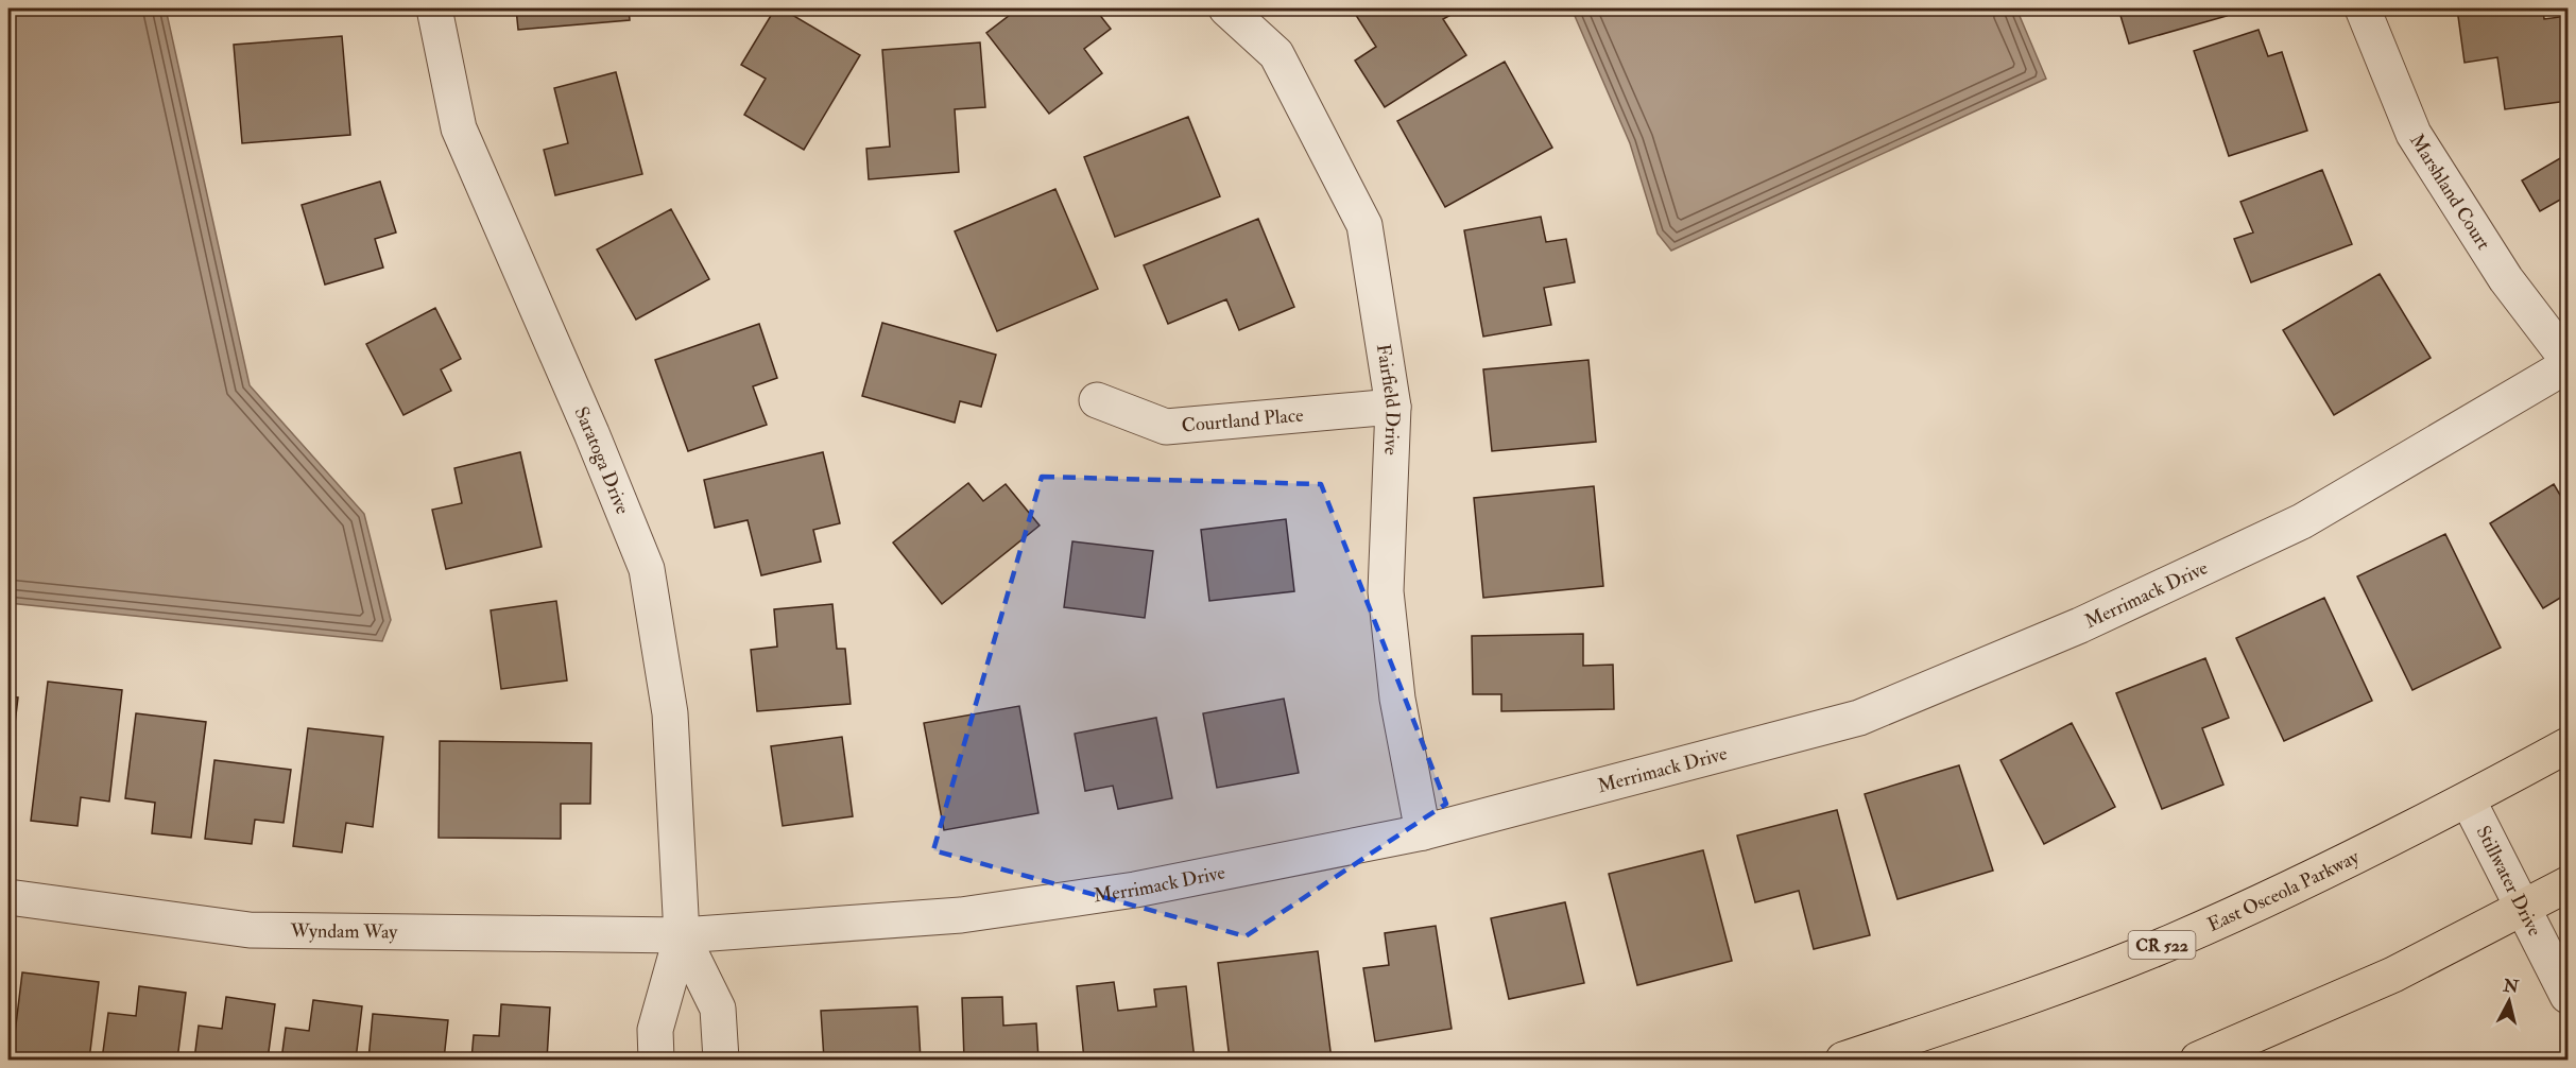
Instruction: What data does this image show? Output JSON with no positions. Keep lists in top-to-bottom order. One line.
{"streets":{"main road":["East Osceola Parkway","CR 522"],"street":["Marshland Court","Fairfield Drive","Courtland Place","Saratoga Drive","Merrimack Drive","Stillwater Drive","Wyndam Way"]},"crossings":[["Marshland Court","Merrimack Drive"],["Fairfield Drive","Courtland Place"],["Fairfield Drive","Merrimack Drive"],["Saratoga Drive","Merrimack Drive"],["Saratoga Drive","Wyndam Way"],["Merrimack Drive","Wyndam Way"],["Stillwater Drive","East Osceola Parkway"]],"north":"top"}
